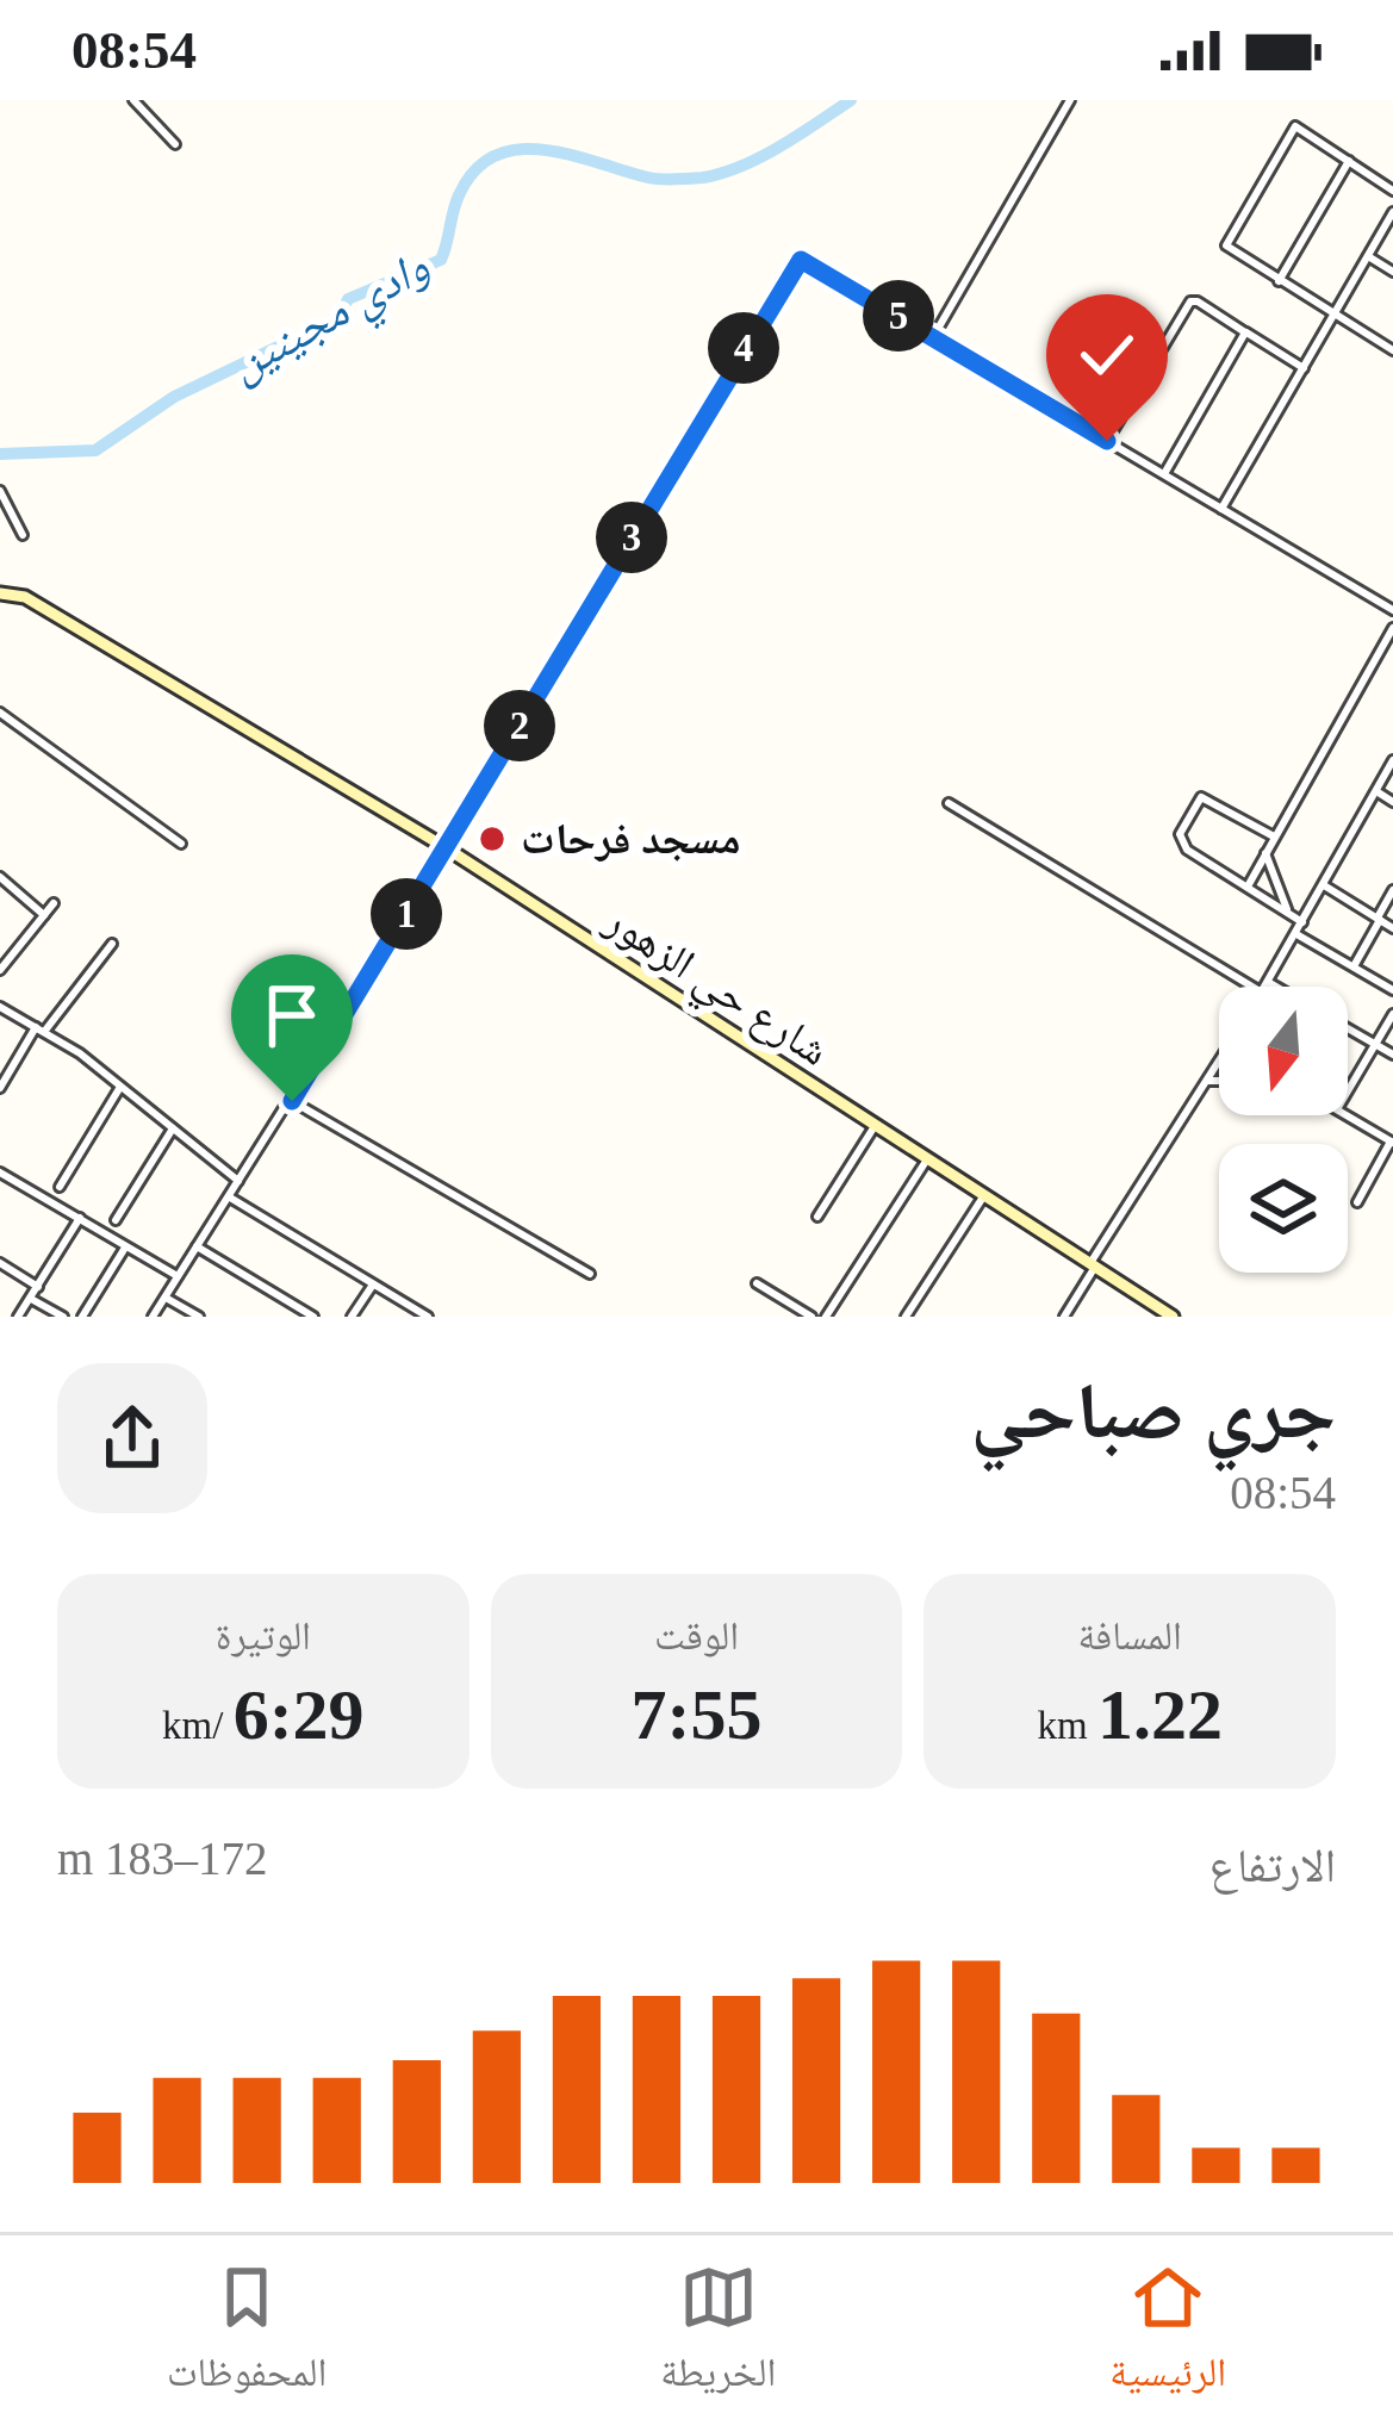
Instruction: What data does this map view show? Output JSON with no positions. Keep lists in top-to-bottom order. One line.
{"streets":{"street":["شارع حي الزهور"]},"water":["وادي مجينين"],"places":["مسجد فرحات"],"north":"bottom","page":{"status":"08:54","pins":["5","4","3","2","1"],"heading":["جري صباحي","08:54"],"stats":[["المسافة","1.22 km"],["الوقت","7:55"],["الوتيرة","6:29 /km"]],"chart":["الارتفاع","172–183 m"],"tabs":["الرئيسية","الخريطة","المحفوظات"]}}
